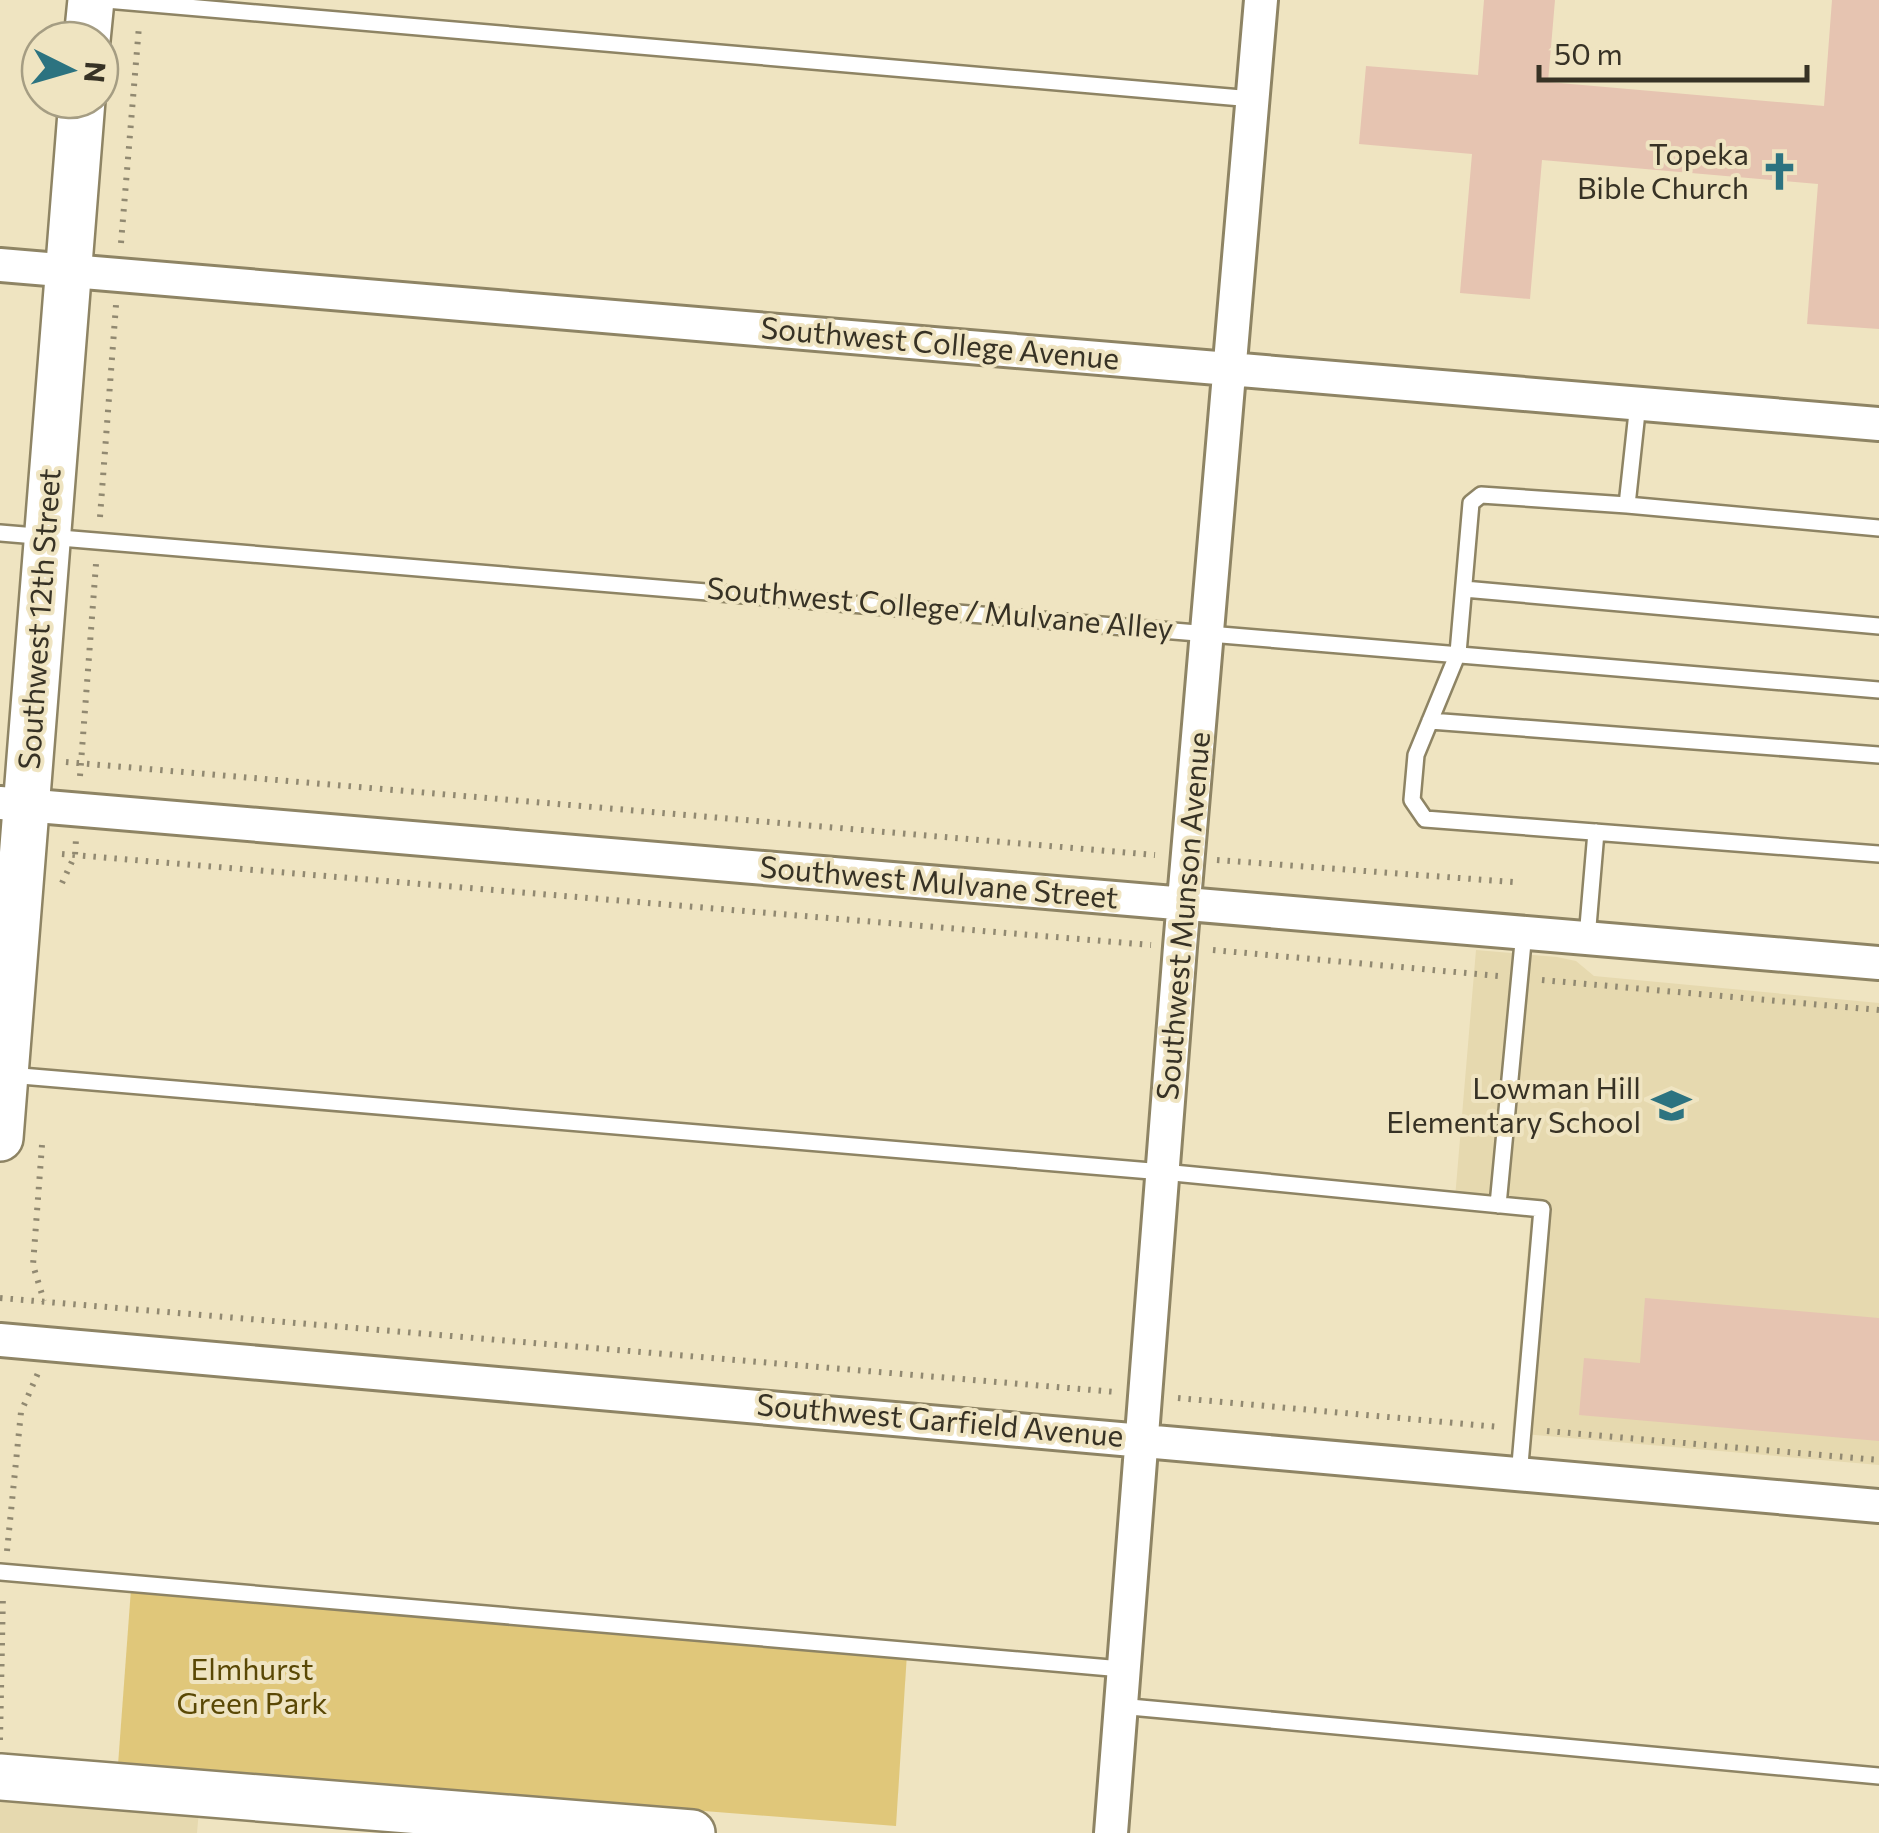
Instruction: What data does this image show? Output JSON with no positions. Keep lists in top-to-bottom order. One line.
{"streets":{"main road":["Southwest 12th Street"],"street":["Southwest College Avenue","Southwest Mulvane Street","Southwest Munson Avenue","Southwest Garfield Avenue"],"lane":["Southwest College / Mulvane Alley"]},"crossings":[["Southwest College Avenue","Southwest 12th Street"],["Southwest College Avenue","Southwest Munson Avenue"],["Southwest College / Mulvane Alley","Southwest 12th Street"],["Southwest College / Mulvane Alley","Southwest Munson Avenue"],["Southwest 12th Street","Southwest Mulvane Street"],["Southwest Mulvane Street","Southwest Munson Avenue"],["Southwest Munson Avenue","Southwest Garfield Avenue"]],"parks":["Elmhurst Green Park"],"places":{"church":["Topeka Bible Church"],"school or university":["Lowman Hill Elementary School"]},"scale_bar":"50 m","north":"right"}
